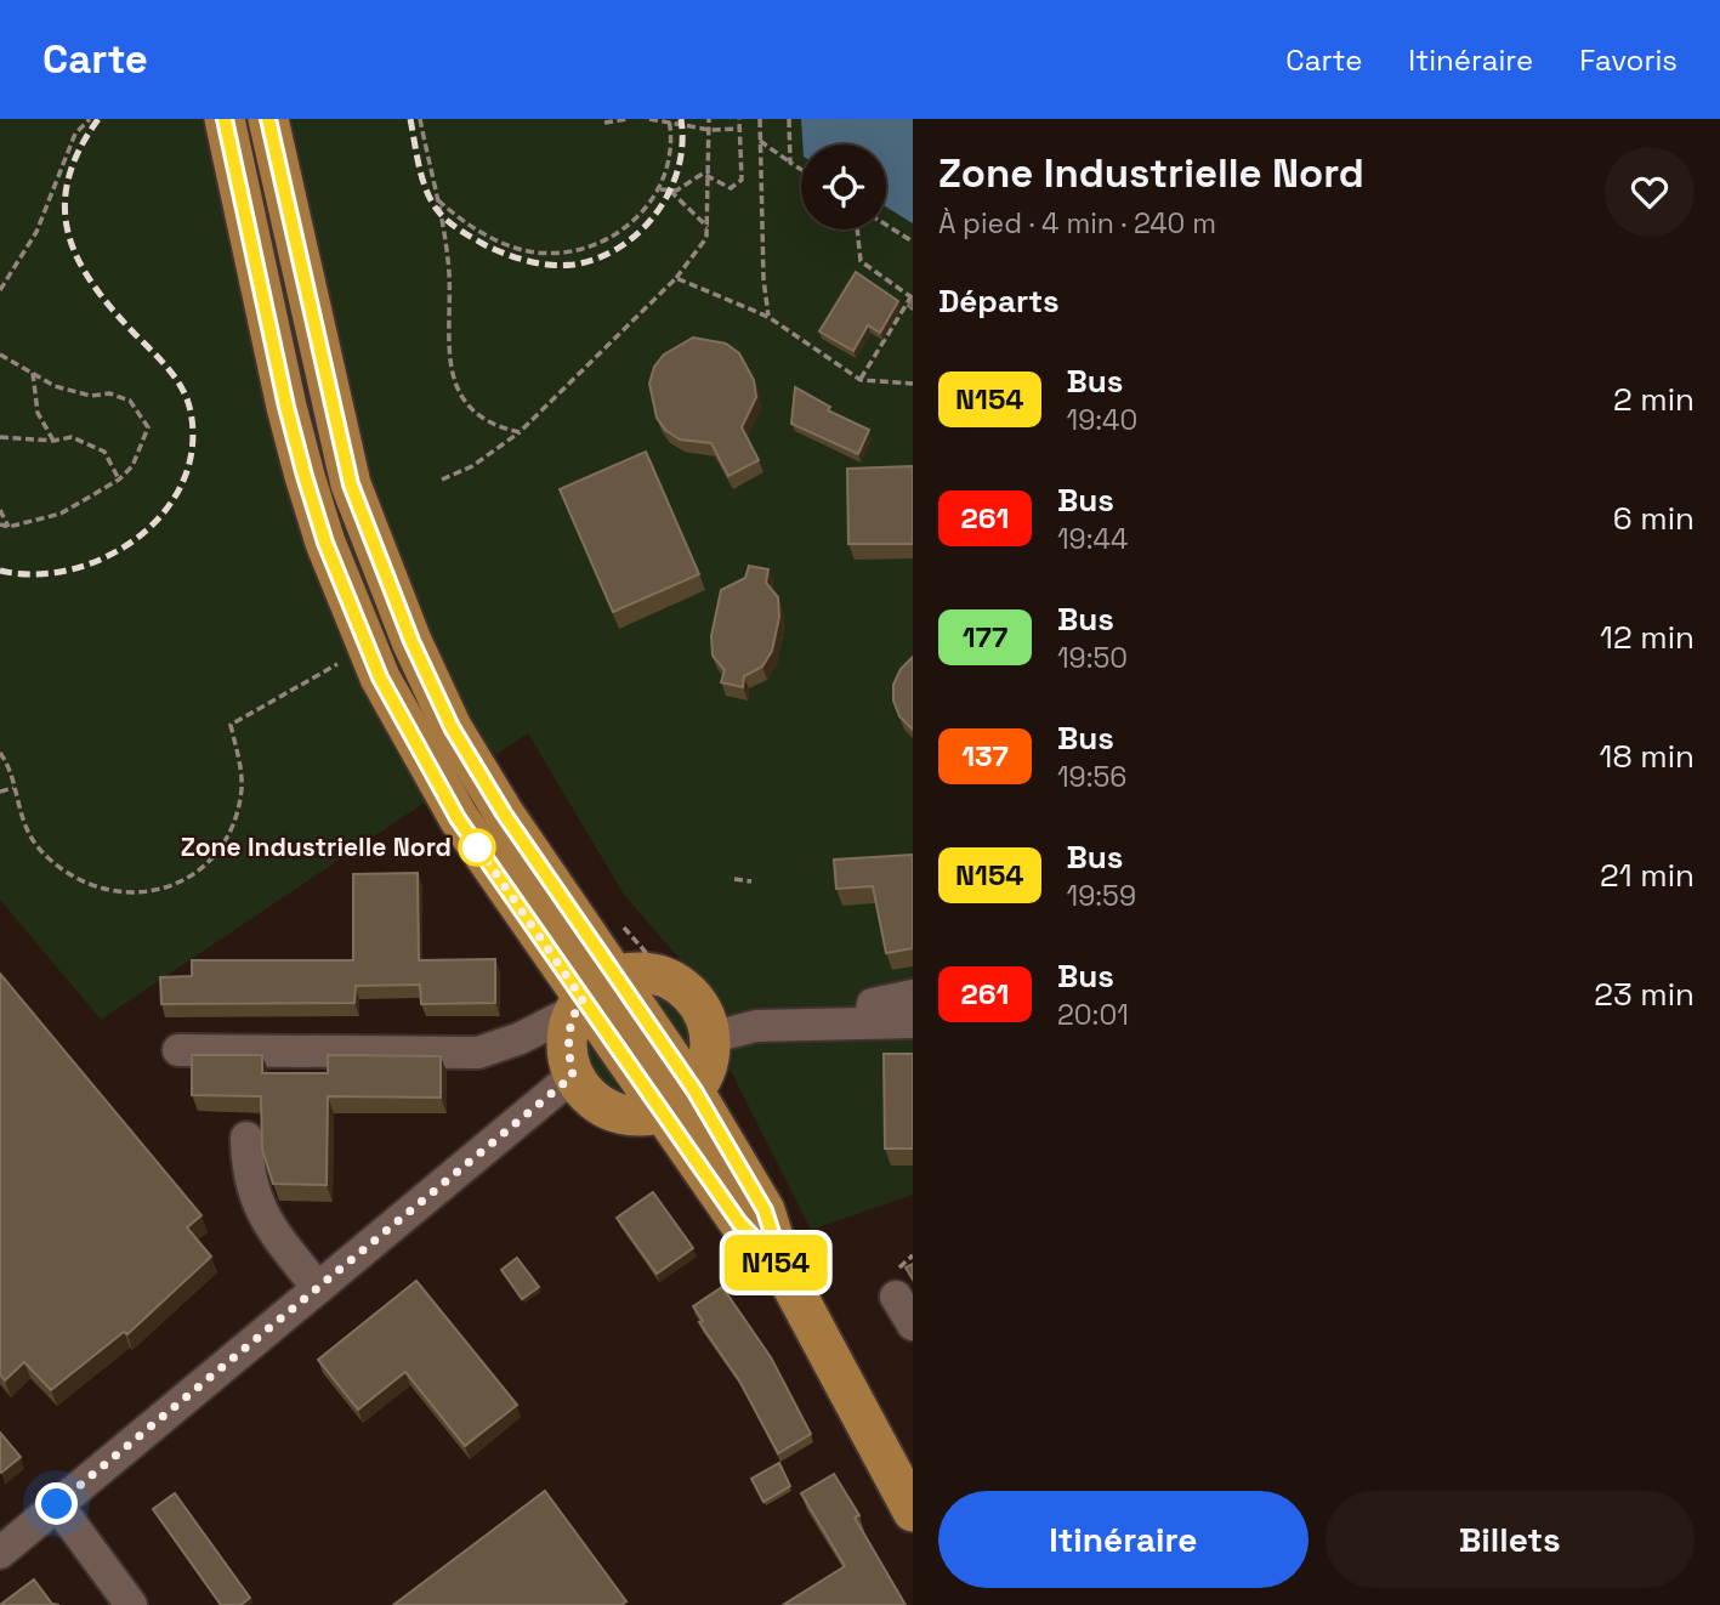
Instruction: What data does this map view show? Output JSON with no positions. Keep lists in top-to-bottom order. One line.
{"places":["Zone Industrielle Nord"],"lines":["bus line N154"],"page":{"header":"Carte","nav":["Carte","Itinéraire","Favoris"],"on_map":"N154","heading":[["Zone Industrielle Nord","À pied · 4 min · 240 m"],"Départs"],"list":[{"mark":"N154","name":"Bus","note":"19:40","value":"2 min"},{"mark":"261","name":"Bus","note":"19:44","value":"6 min"},{"mark":"177","name":"Bus","note":"19:50","value":"12 min"},{"mark":"137","name":"Bus","note":"19:56","value":"18 min"},{"mark":"N154","name":"Bus","note":"19:59","value":"21 min"},{"mark":"261","name":"Bus","note":"20:01","value":"23 min"}],"buttons":["Itinéraire","Billets"]}}
